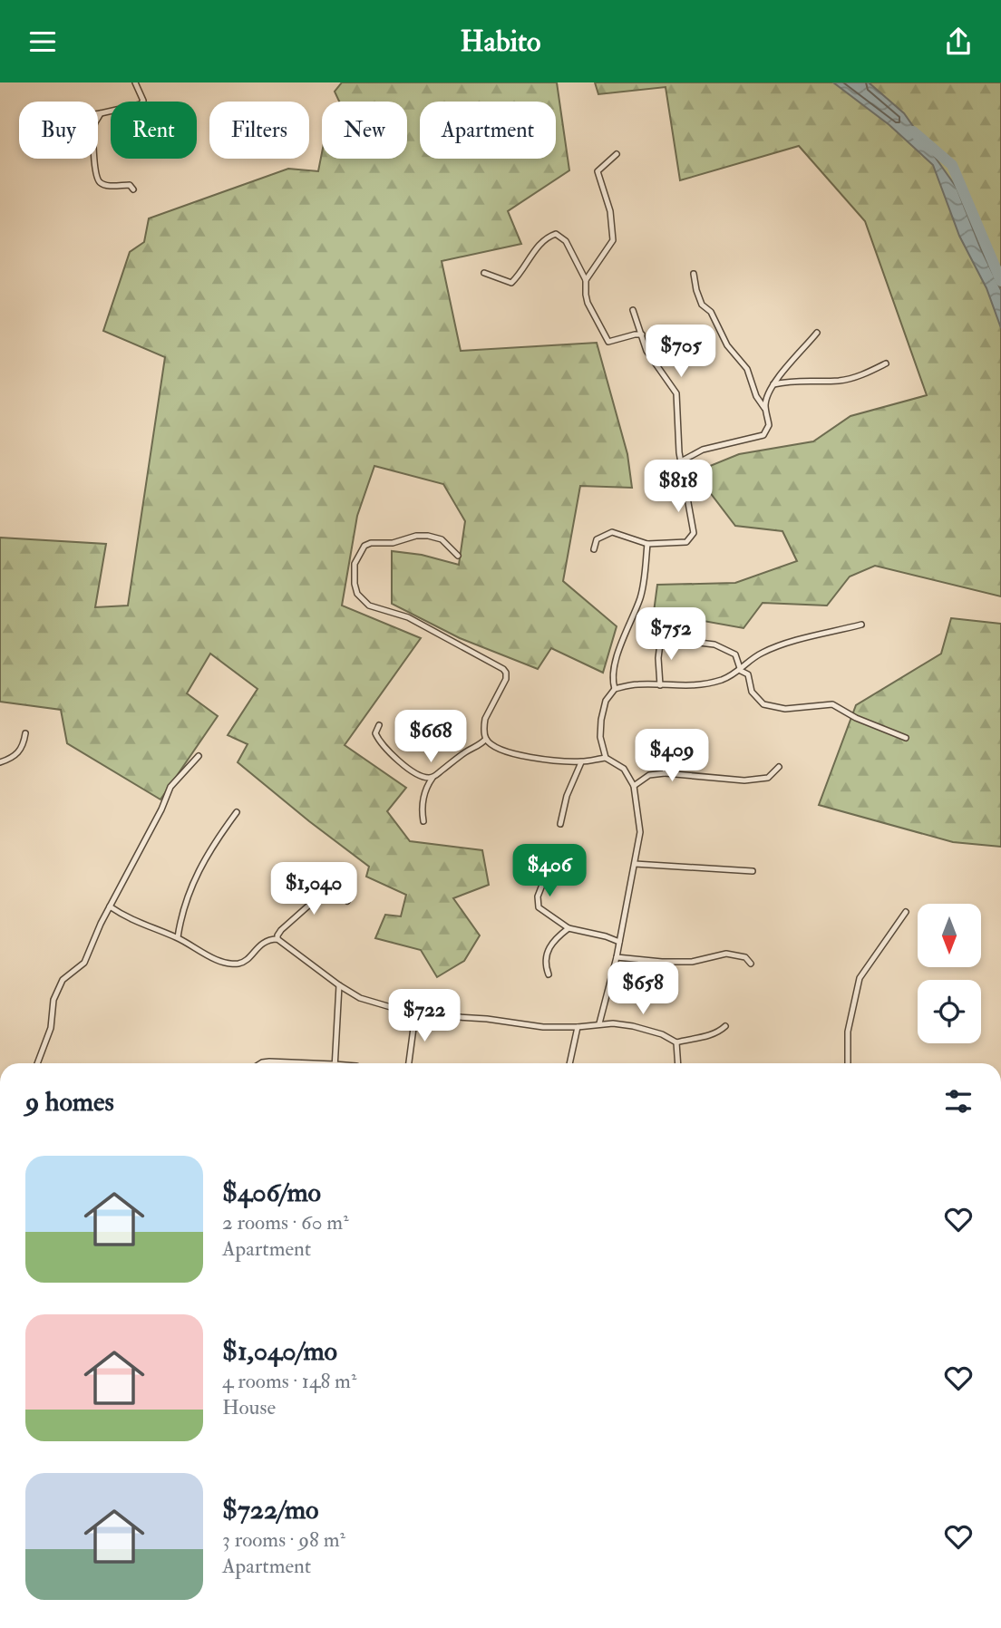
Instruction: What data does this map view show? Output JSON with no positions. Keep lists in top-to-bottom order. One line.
{"north":"bottom","page":{"header":"Habito","chip":["Buy","Rent","Filters","New","Apartment"],"price":["$705","$818","$752","$668","$409","$406","$1,040","$658","$722"],"heading":"9 homes","list":[{"name":"$406/mo","note":"2 rooms · 60 m² · Apartment"},{"name":"$1,040/mo","note":"4 rooms · 148 m² · House"},{"name":"$722/mo","note":"3 rooms · 98 m² · Apartment"}]}}
